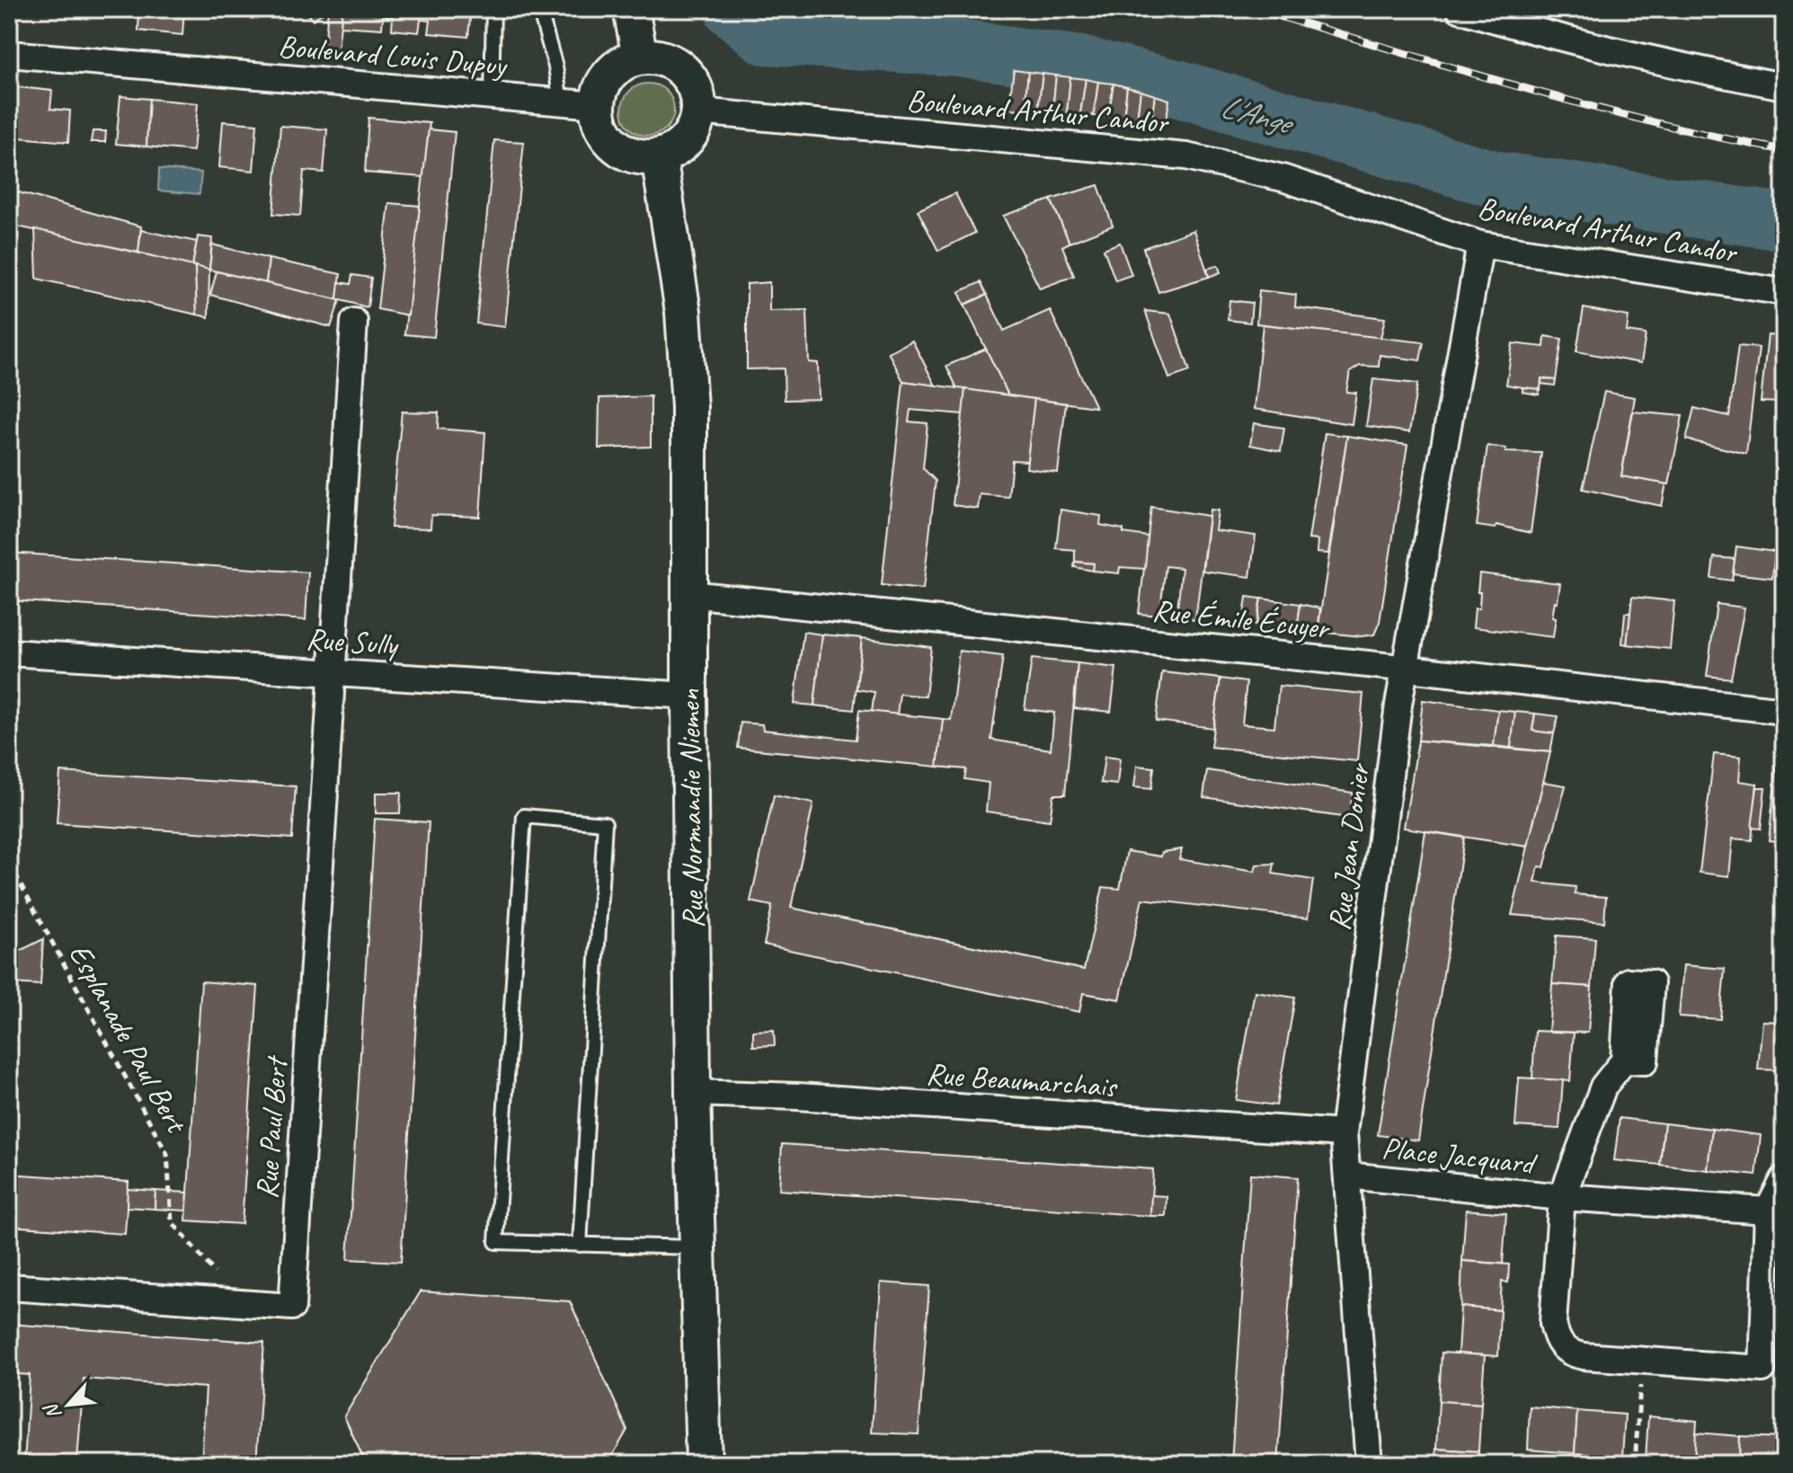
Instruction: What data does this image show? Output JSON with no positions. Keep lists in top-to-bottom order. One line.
{"streets":{"main road":["Rue Normandie Niemen"],"street":["Boulevard Louis Dupuy","Boulevard Arthur Candor","Rue Émile Écuyer","Rue Sully","Rue Jean Donier","Rue Beaumarchais","Rue Paul Bert","Place Jacquard"],"path":["Esplanade Paul Bert"]},"crossings":[["Boulevard Louis Dupuy","Boulevard Arthur Candor"],["Boulevard Louis Dupuy","Rue Normandie Niemen"],["Boulevard Arthur Candor","Rue Normandie Niemen"],["Boulevard Arthur Candor","Rue Jean Donier"],["Rue Émile Écuyer","Rue Normandie Niemen"],["Rue Émile Écuyer","Rue Jean Donier"],["Rue Sully","Rue Normandie Niemen"],["Rue Sully","Rue Paul Bert"],["Rue Normandie Niemen","Rue Beaumarchais"],["Rue Jean Donier","Rue Beaumarchais"],["Rue Jean Donier","Place Jacquard"],["Esplanade Paul Bert","Rue Paul Bert"]],"water":["L'Ange"],"north":"bottom left"}
